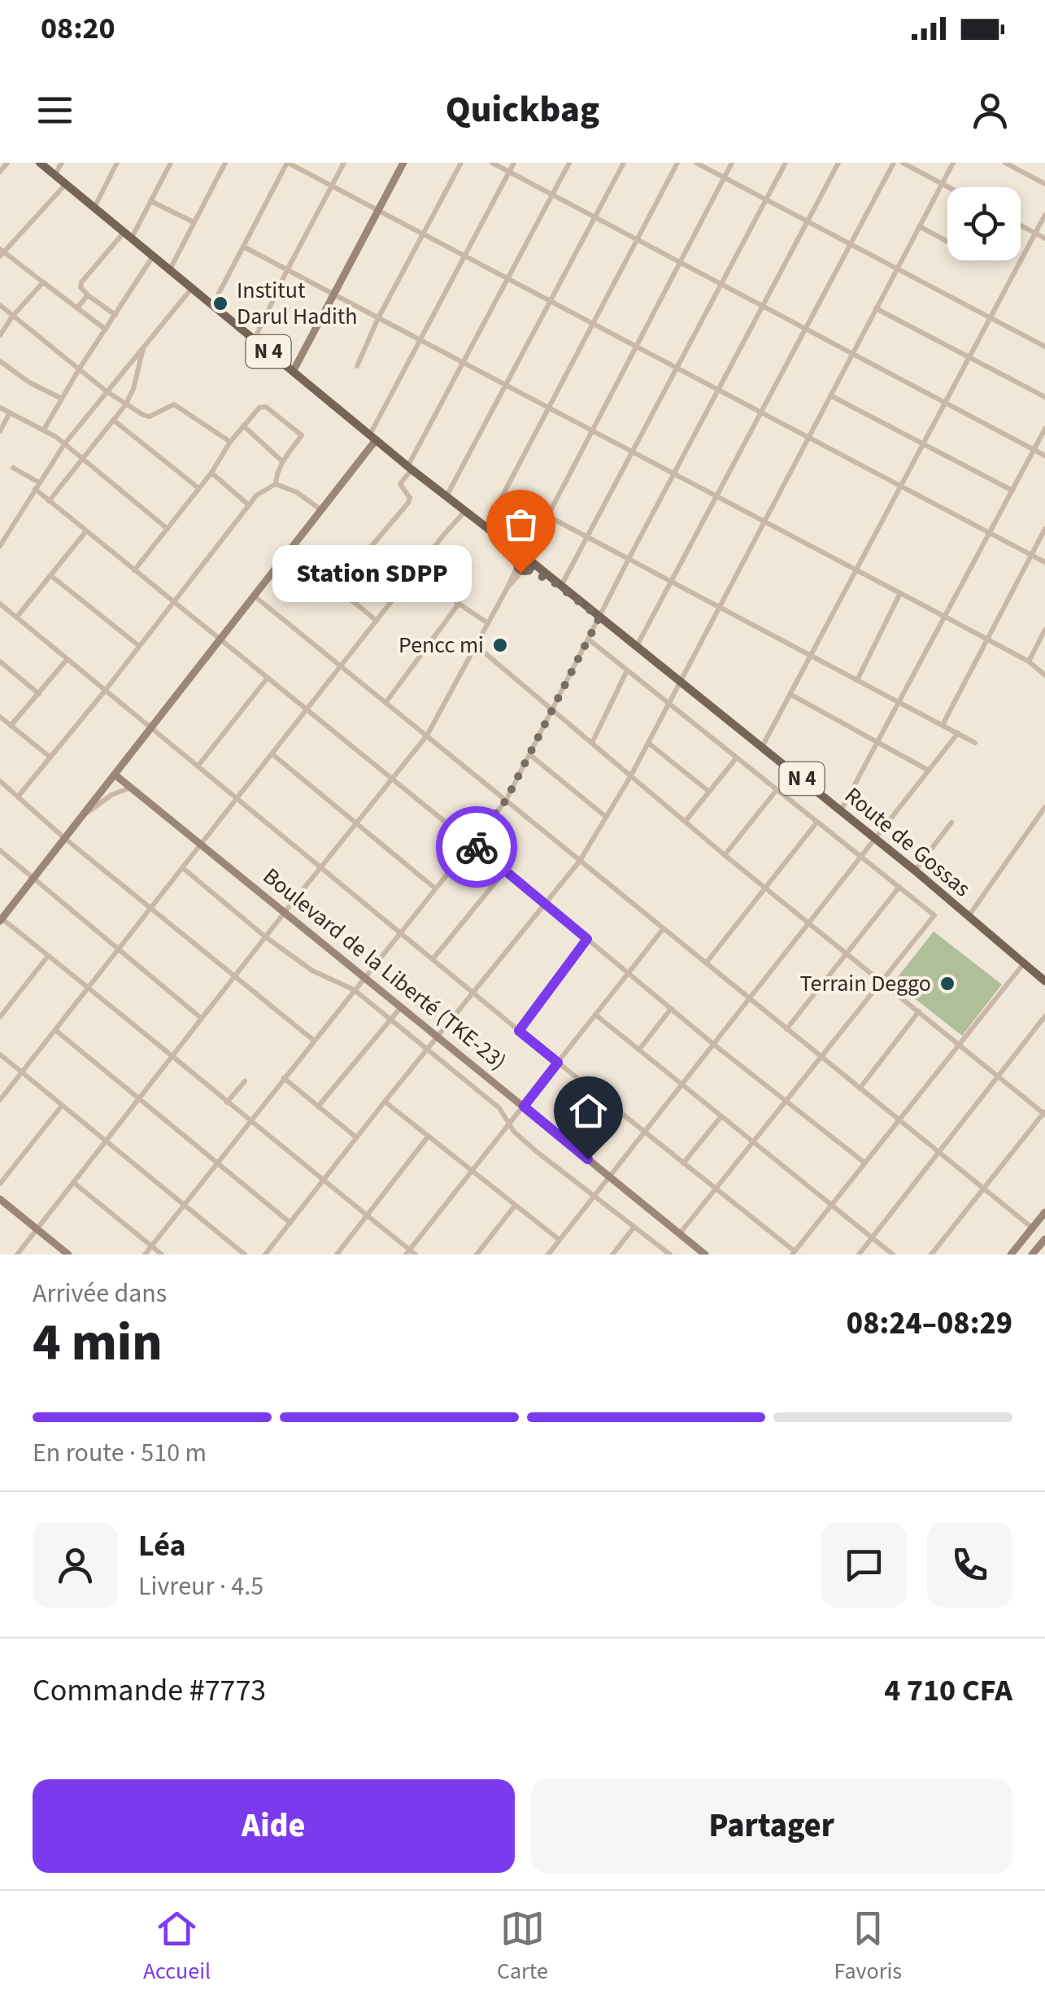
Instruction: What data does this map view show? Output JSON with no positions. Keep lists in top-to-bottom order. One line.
{"streets":{"main road":["N 4","Route de Gossas"],"street":["Boulevard de la Liberté (TKE-23)"]},"crossings":[["N 4","Route de Gossas"]],"places":["Institut Darul Hadith","Station SDPP","Pencc mi","Terrain Deggo"],"page":{"status":"08:20","header":"Quickbag","bubble":"Station SDPP","heading":["4 min","Arrivée dans","08:24–08:29"],"panel":["Léa","Livreur · 4.5","Commande #7773","4 710 CFA"],"bar":"En route · 510 m","buttons":["Aide","Partager"],"tabs":["Accueil","Carte","Favoris"]}}
